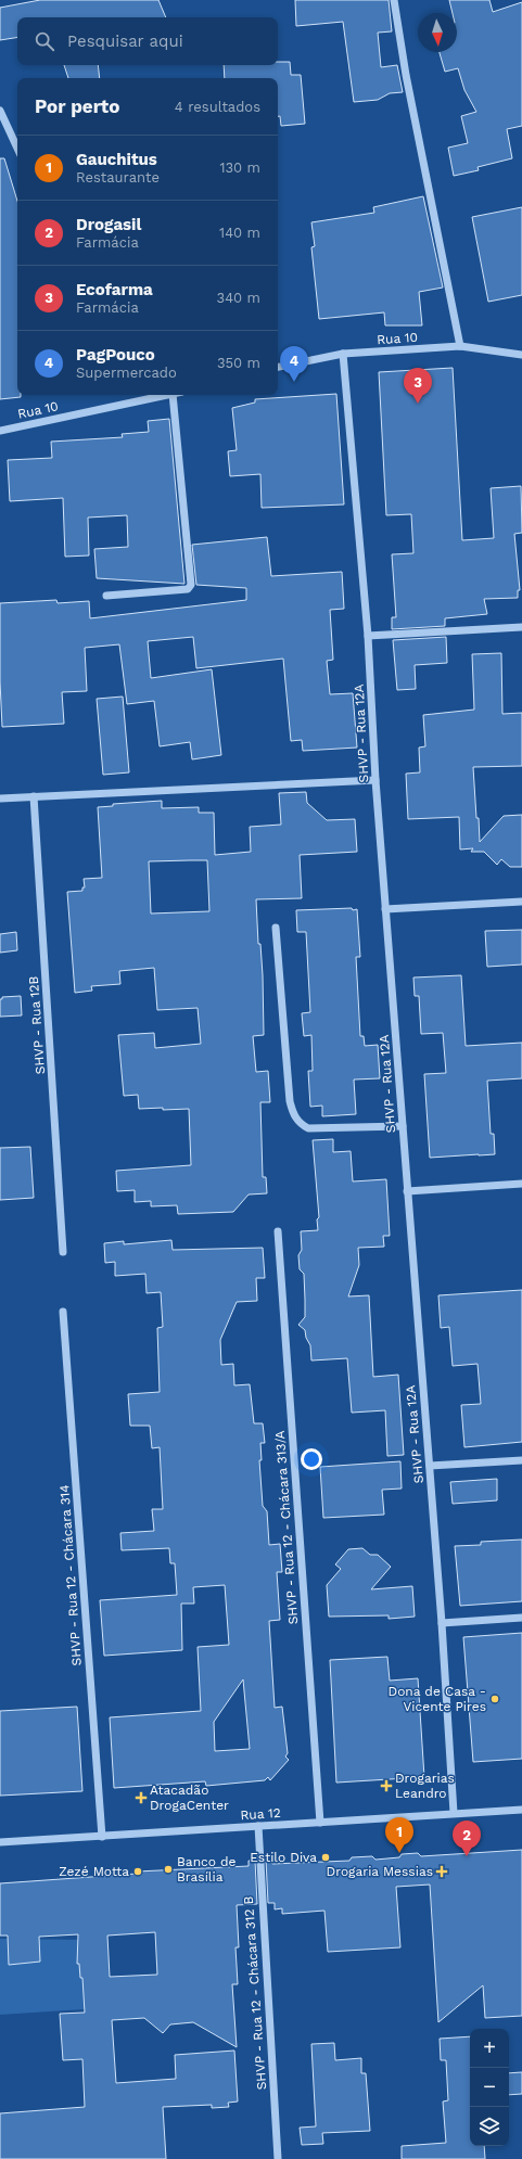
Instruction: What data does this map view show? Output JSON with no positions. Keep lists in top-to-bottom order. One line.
{"streets":{"street":["Rua 10","SHVP - Rua 12A","SHVP - Rua 12B","SHVP - Rua 12 - Chácara 313/A","SHVP - Rua 12 - Chácara 314","Rua 12","SHVP - Rua 12 - Chácara 312 B"]},"crossings":[["Rua 10","SHVP - Rua 12A"],["SHVP - Rua 12A","Rua 12"],["SHVP - Rua 12 - Chácara 313/A","Rua 12"],["SHVP - Rua 12 - Chácara 314","Rua 12"],["Rua 12","SHVP - Rua 12 - Chácara 312 B"]],"places":{"other":["Dona de Casa - Vicente Pires","Estilo Diva","Banco de Brasília","Zezé Motta"],"health":["Drogarias Leandro","Atacadão DrogaCenter","Drogaria Messias"]},"north":"bottom","page":{"search":"Pesquisar aqui","heading":["Por perto","4 resultados"],"list":[{"mark":"1","name":"Gauchitus","note":"Restaurante","value":"130 m"},{"mark":"2","name":"Drogasil","note":"Farmácia","value":"140 m"},{"mark":"3","name":"Ecofarma","note":"Farmácia","value":"340 m"},{"mark":"4","name":"PagPouco","note":"Supermercado","value":"350 m"}],"pins":["4","3","1","2"],"map_buttons":["+","−"]}}
